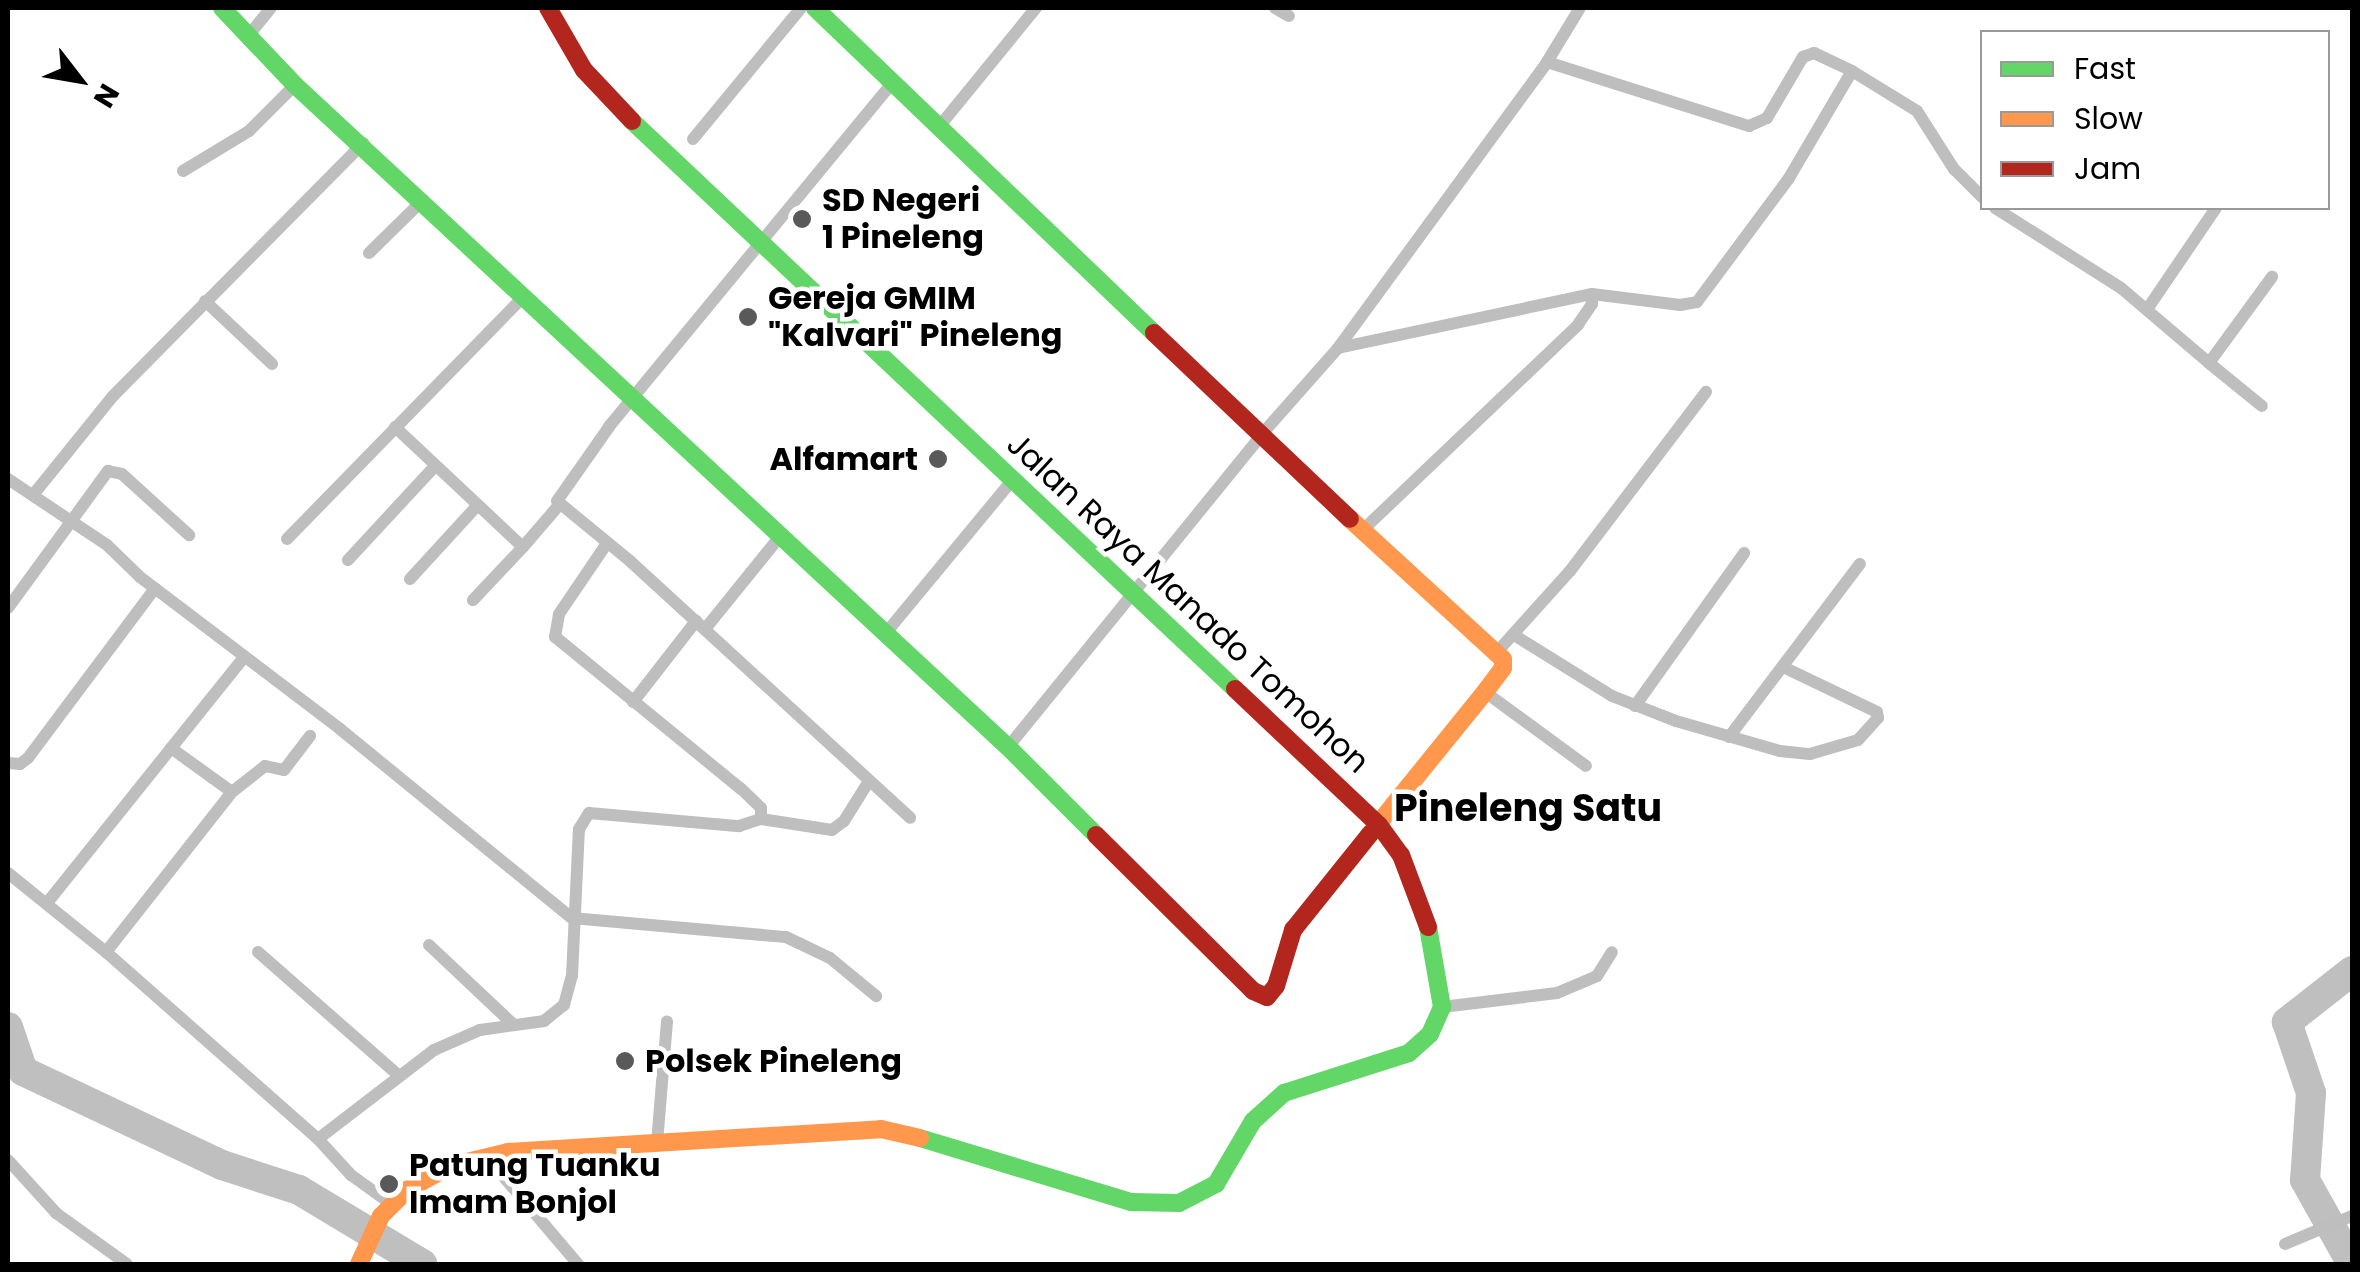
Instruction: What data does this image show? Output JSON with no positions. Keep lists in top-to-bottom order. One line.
{"streets":{"main road":["Jalan Raya Manado Tomohon"]},"districts":["Pineleng Satu"],"places":["SD Negeri 1 Pineleng","Gereja GMIM \"Kalvari\" Pineleng","Alfamart","Polsek Pineleng","Patung Tuanku Imam Bonjol"],"legend":["Fast","Slow","Jam"],"north":"bottom right"}
